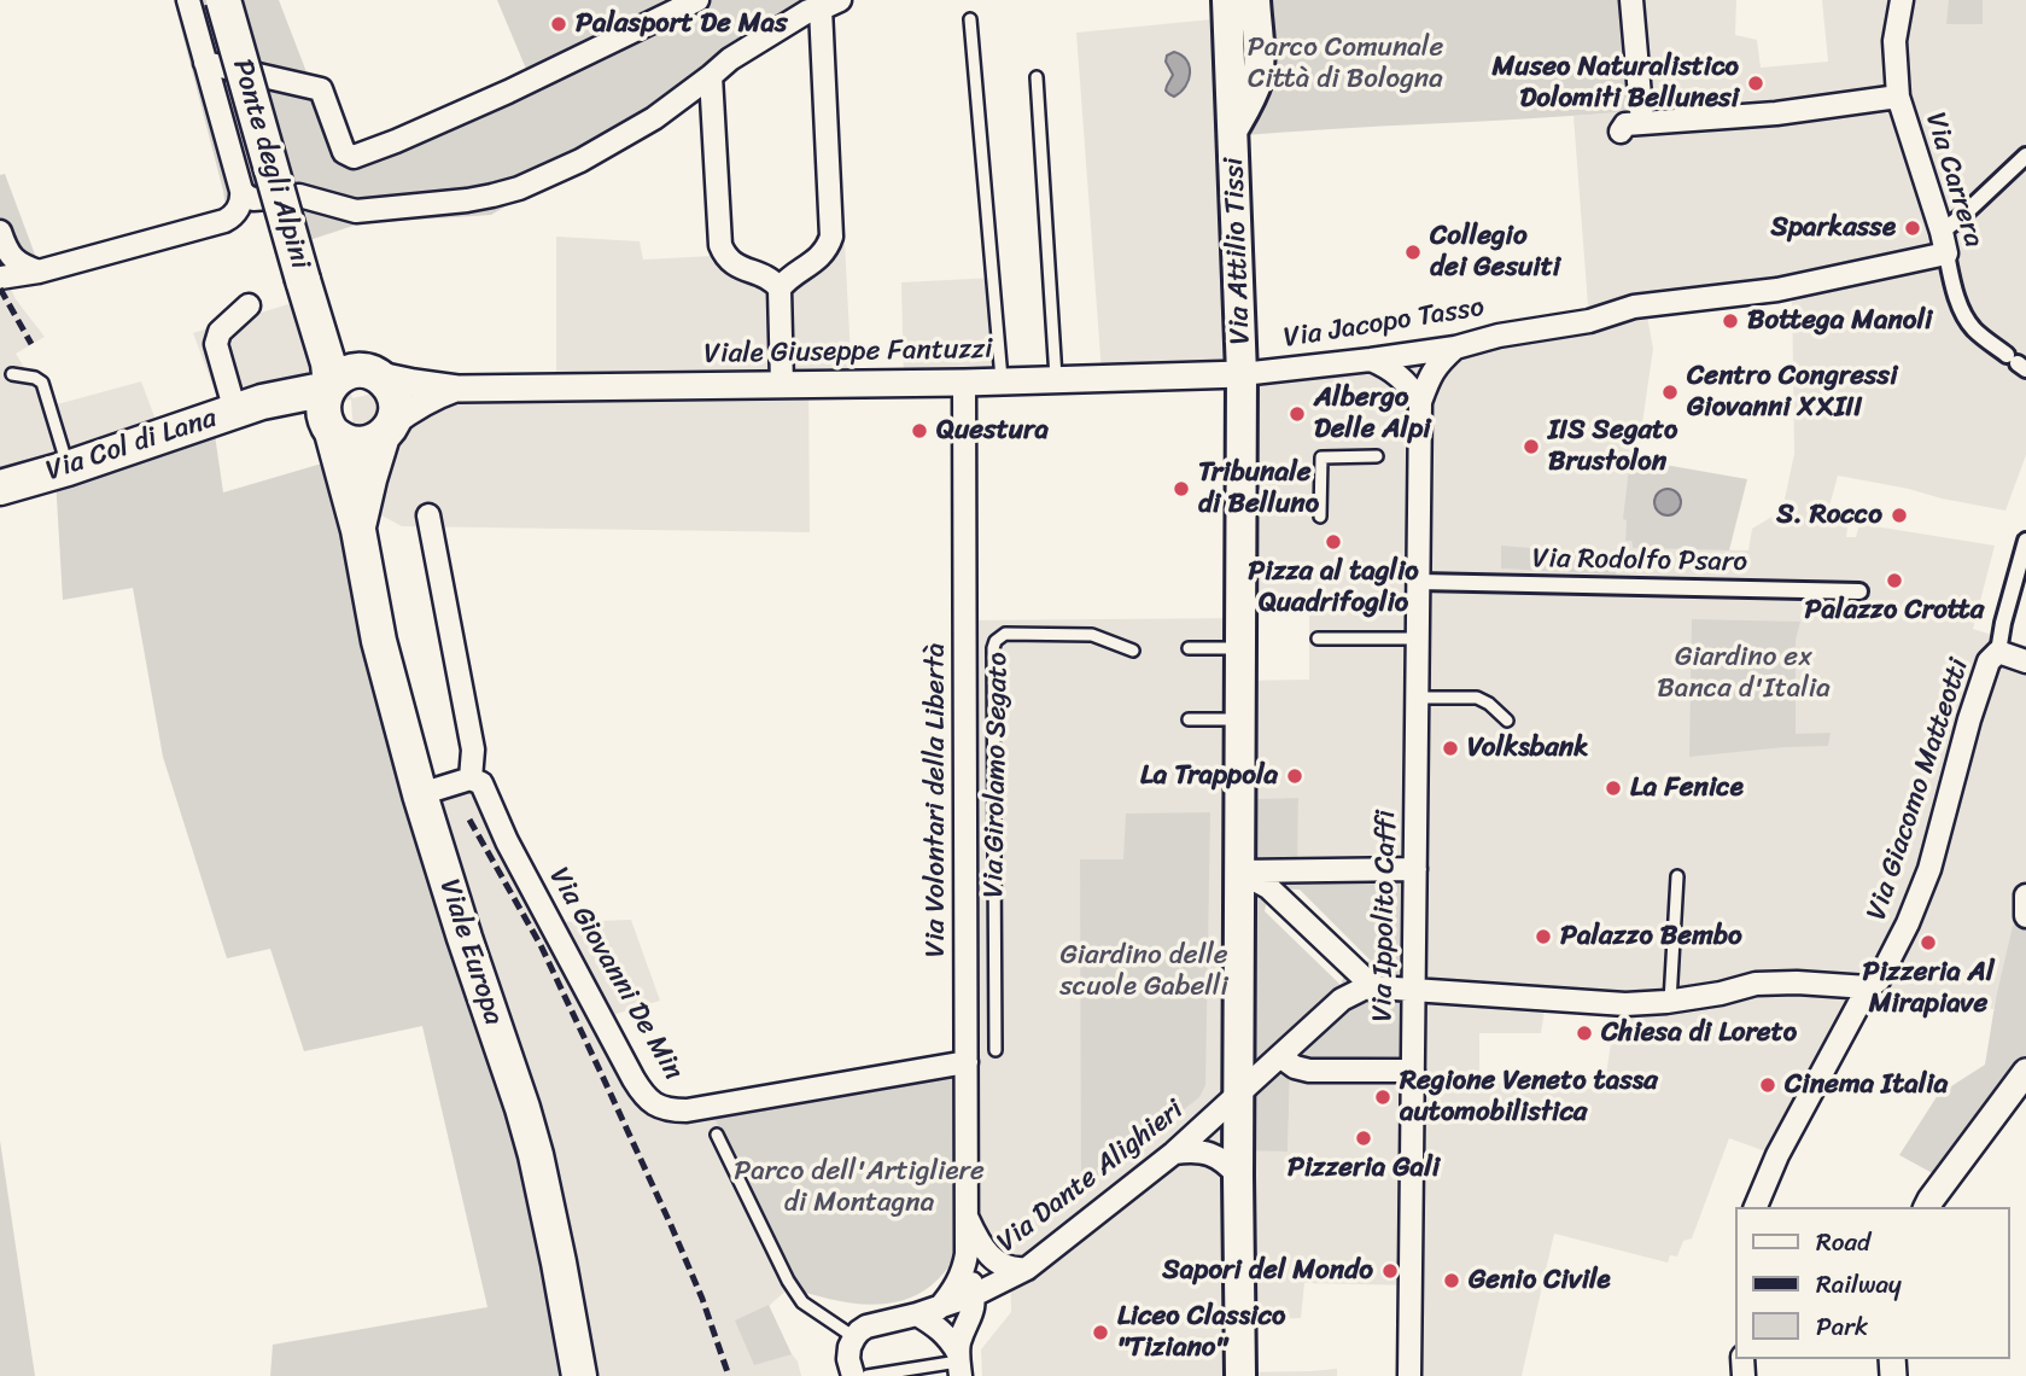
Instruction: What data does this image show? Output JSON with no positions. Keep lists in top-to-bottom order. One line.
{"streets":{"main road":["Ponte degli Alpini","Via Attilio Tissi","Via Col di Lana","Viale Europa"],"street":["Via Carrera","Via Jacopo Tasso","Viale Giuseppe Fantuzzi","Via Rodolfo Psaro","Via Giacomo Matteotti","Via Volontari della Libertà","Via Ippolito Caffi","Via Giovanni De Min","Via Dante Alighieri"],"lane":["Via Girolamo Segato"]},"crossings":[["Ponte degli Alpini","Viale Giuseppe Fantuzzi"],["Ponte degli Alpini","Via Col di Lana"],["Ponte degli Alpini","Viale Europa"],["Via Carrera","Via Jacopo Tasso"],["Via Attilio Tissi","Via Jacopo Tasso"],["Via Attilio Tissi","Viale Giuseppe Fantuzzi"],["Via Jacopo Tasso","Viale Giuseppe Fantuzzi"],["Via Jacopo Tasso","Via Ippolito Caffi"],["Viale Giuseppe Fantuzzi","Via Col di Lana"],["Viale Giuseppe Fantuzzi","Via Volontari della Libertà"],["Viale Giuseppe Fantuzzi","Viale Europa"],["Via Col di Lana","Viale Europa"],["Via Rodolfo Psaro","Via Ippolito Caffi"],["Via Volontari della Libertà","Via Giovanni De Min"],["Via Volontari della Libertà","Via Dante Alighieri"]],"parks":["Parco Comunale Città di Bologna","Giardino ex Banca d'Italia","Giardino delle scuole Gabelli","Parco dell'Artigliere di Montagna"],"places":["Palasport De Mas","Museo Naturalistico Dolomiti Bellunesi","Sparkasse","Collegio dei Gesuiti","Bottega Manoli","Centro Congressi Giovanni XXIII","Albergo Delle Alpi","Questura","IIS Segato Brustolon","Tribunale di Belluno","S. Rocco","Pizza al taglio Quadrifoglio","Palazzo Crotta","Volksbank","La Trappola","La Fenice","Palazzo Bembo","Pizzeria Al Mirapiave","Chiesa di Loreto","Cinema Italia","Regione Veneto tassa automobilistica","Pizzeria Gali","Sapori del Mondo","Genio Civile","Liceo Classico \"Tiziano\""],"legend":["Road","Railway","Park"]}
